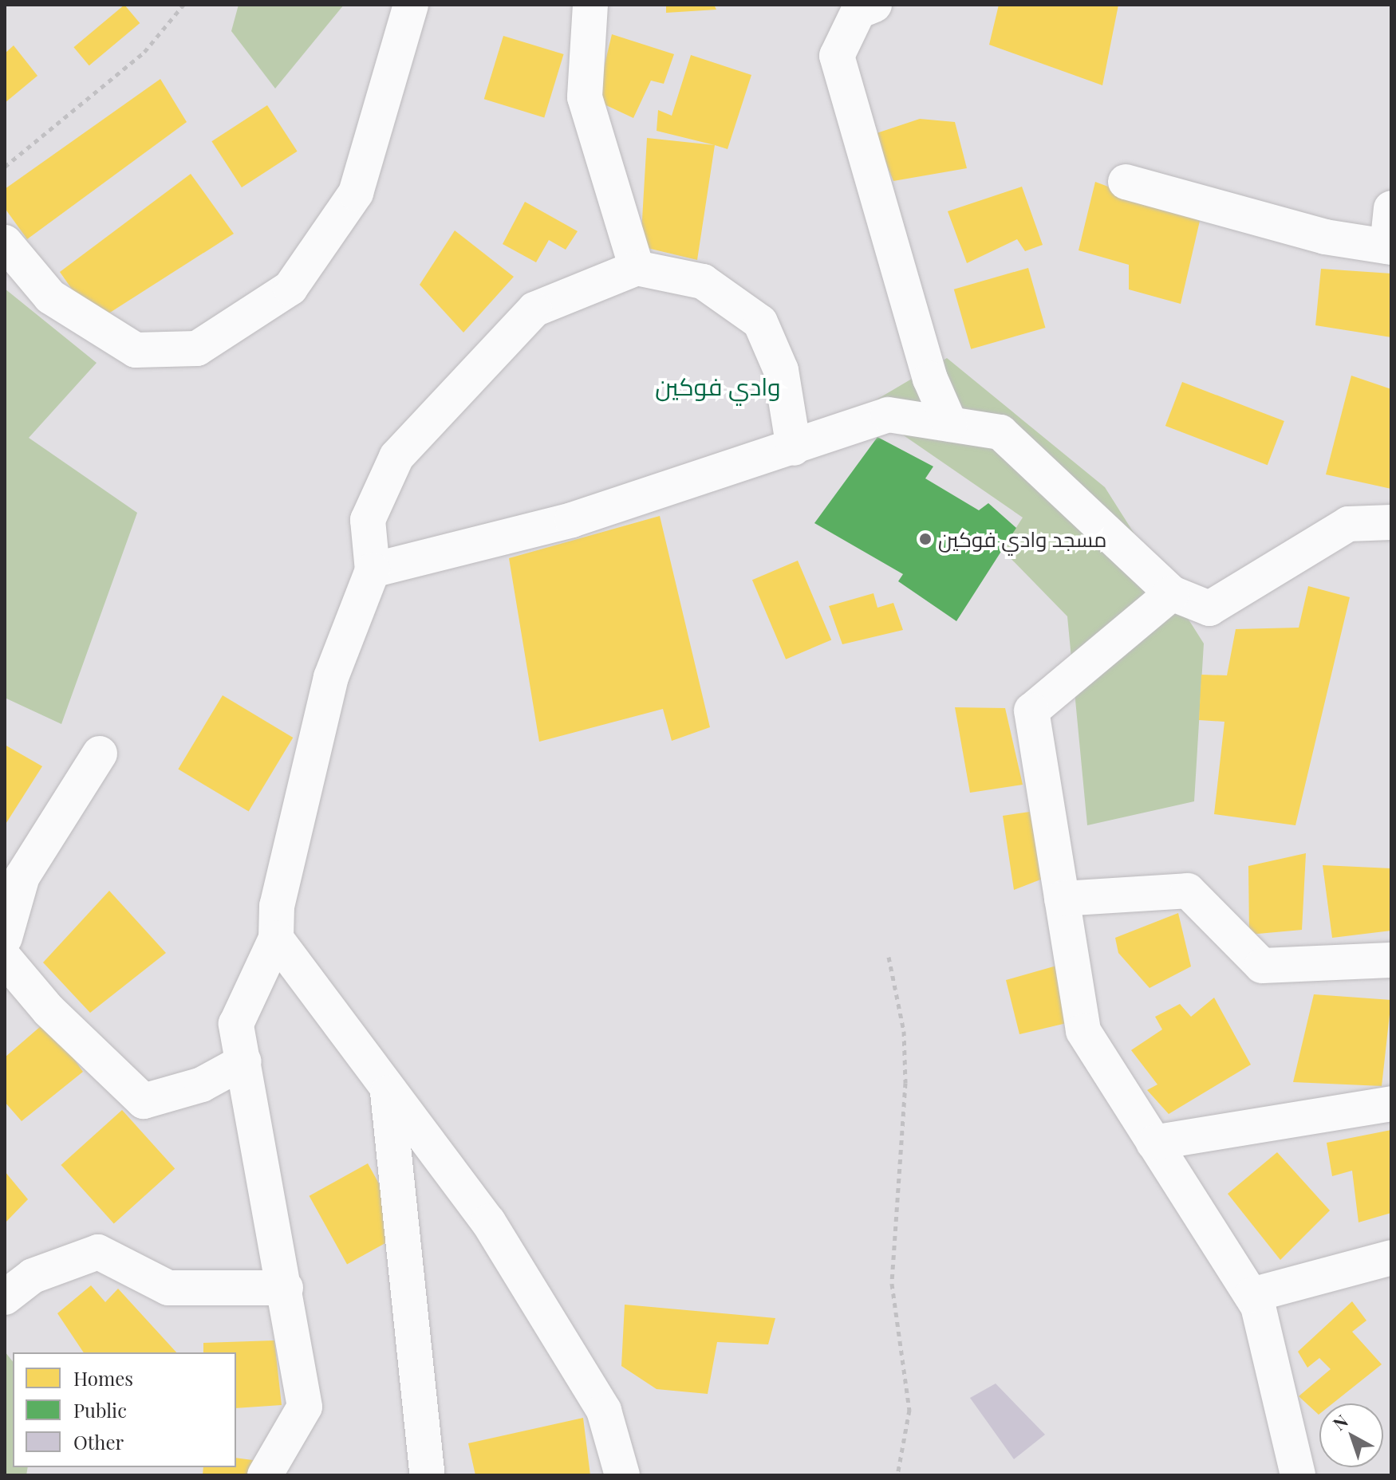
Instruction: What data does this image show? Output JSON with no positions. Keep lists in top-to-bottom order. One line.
{"districts":["وادي فوكين"],"places":["مسجد وادي فوكين"],"legend":["Homes","Public","Other"],"north":"top left"}
